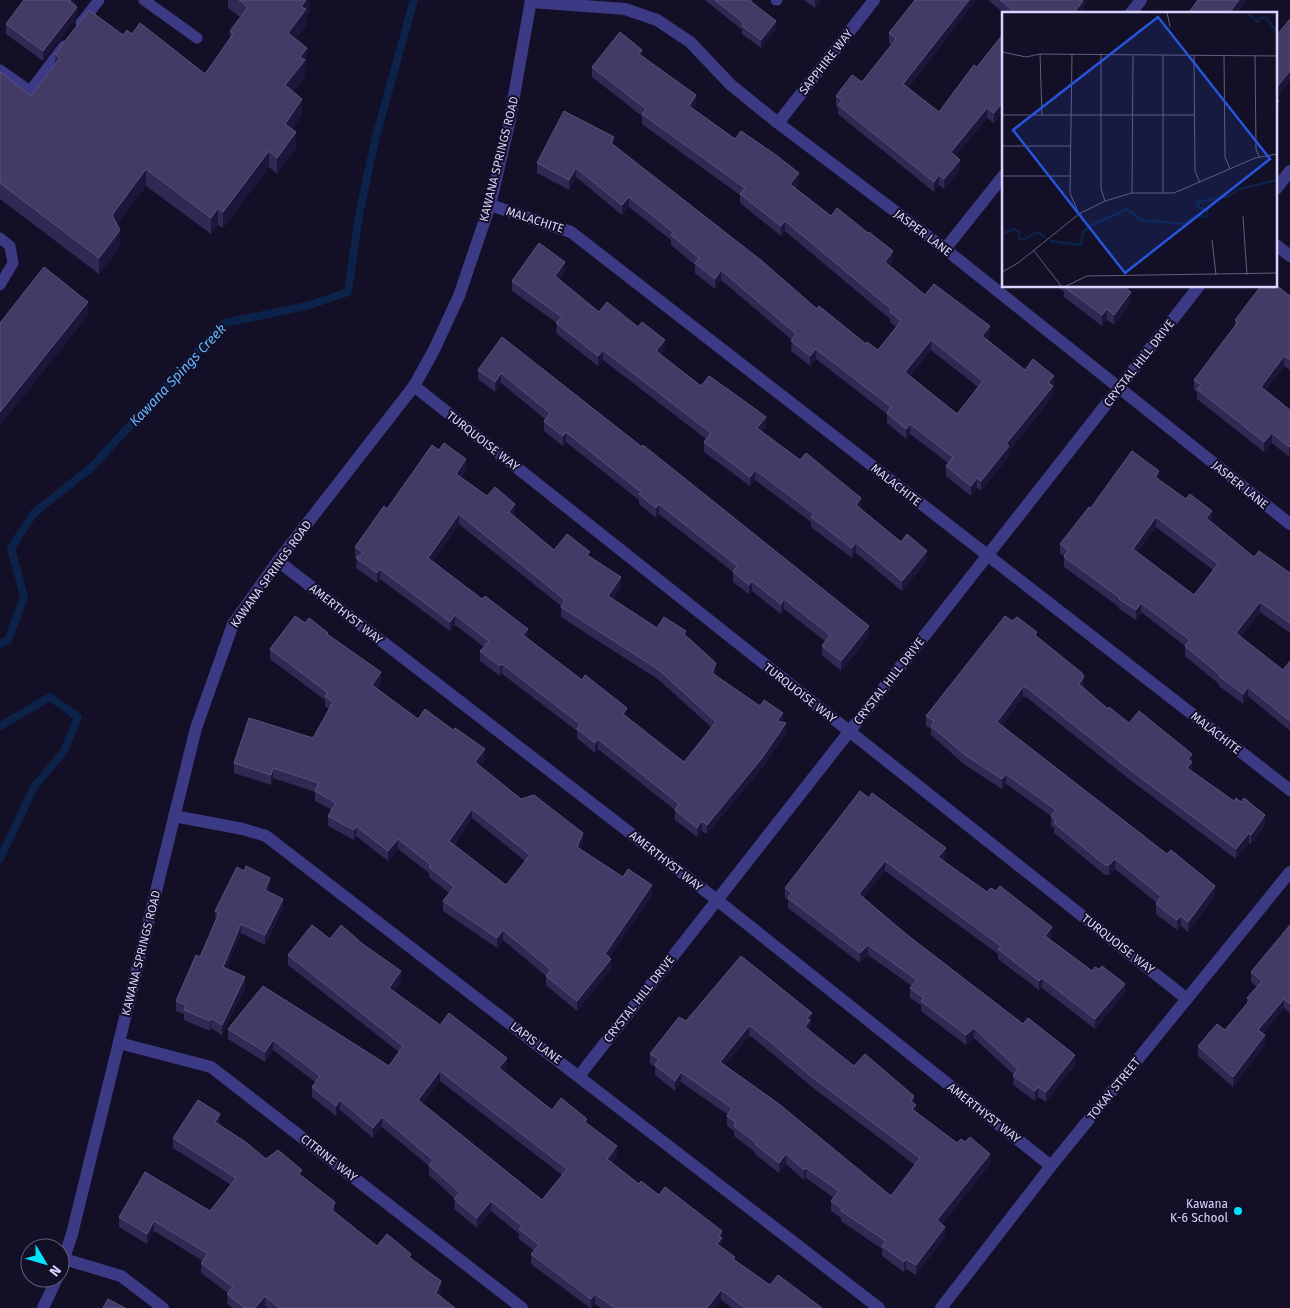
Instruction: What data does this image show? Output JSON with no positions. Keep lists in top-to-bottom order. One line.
{"streets":{"street":["SAPPHIRE WAY","KAWANA SPRINGS ROAD","MALACHITE","JASPER LANE","CRYSTAL HILL DRIVE","TURQUOISE WAY","AMERTHYST WAY","LAPIS LANE","TOKAY STREET","CITRINE WAY"]},"crossings":[["SAPPHIRE WAY","JASPER LANE"],["KAWANA SPRINGS ROAD","MALACHITE"],["KAWANA SPRINGS ROAD","JASPER LANE"],["KAWANA SPRINGS ROAD","TURQUOISE WAY"],["KAWANA SPRINGS ROAD","AMERTHYST WAY"],["KAWANA SPRINGS ROAD","LAPIS LANE"],["KAWANA SPRINGS ROAD","CITRINE WAY"],["MALACHITE","CRYSTAL HILL DRIVE"],["JASPER LANE","CRYSTAL HILL DRIVE"],["CRYSTAL HILL DRIVE","TURQUOISE WAY"],["CRYSTAL HILL DRIVE","AMERTHYST WAY"],["CRYSTAL HILL DRIVE","LAPIS LANE"],["TURQUOISE WAY","TOKAY STREET"],["AMERTHYST WAY","TOKAY STREET"]],"water":["Kawana Spings Creek"],"places":["Kawana K-6 School"],"north":"bottom right"}
